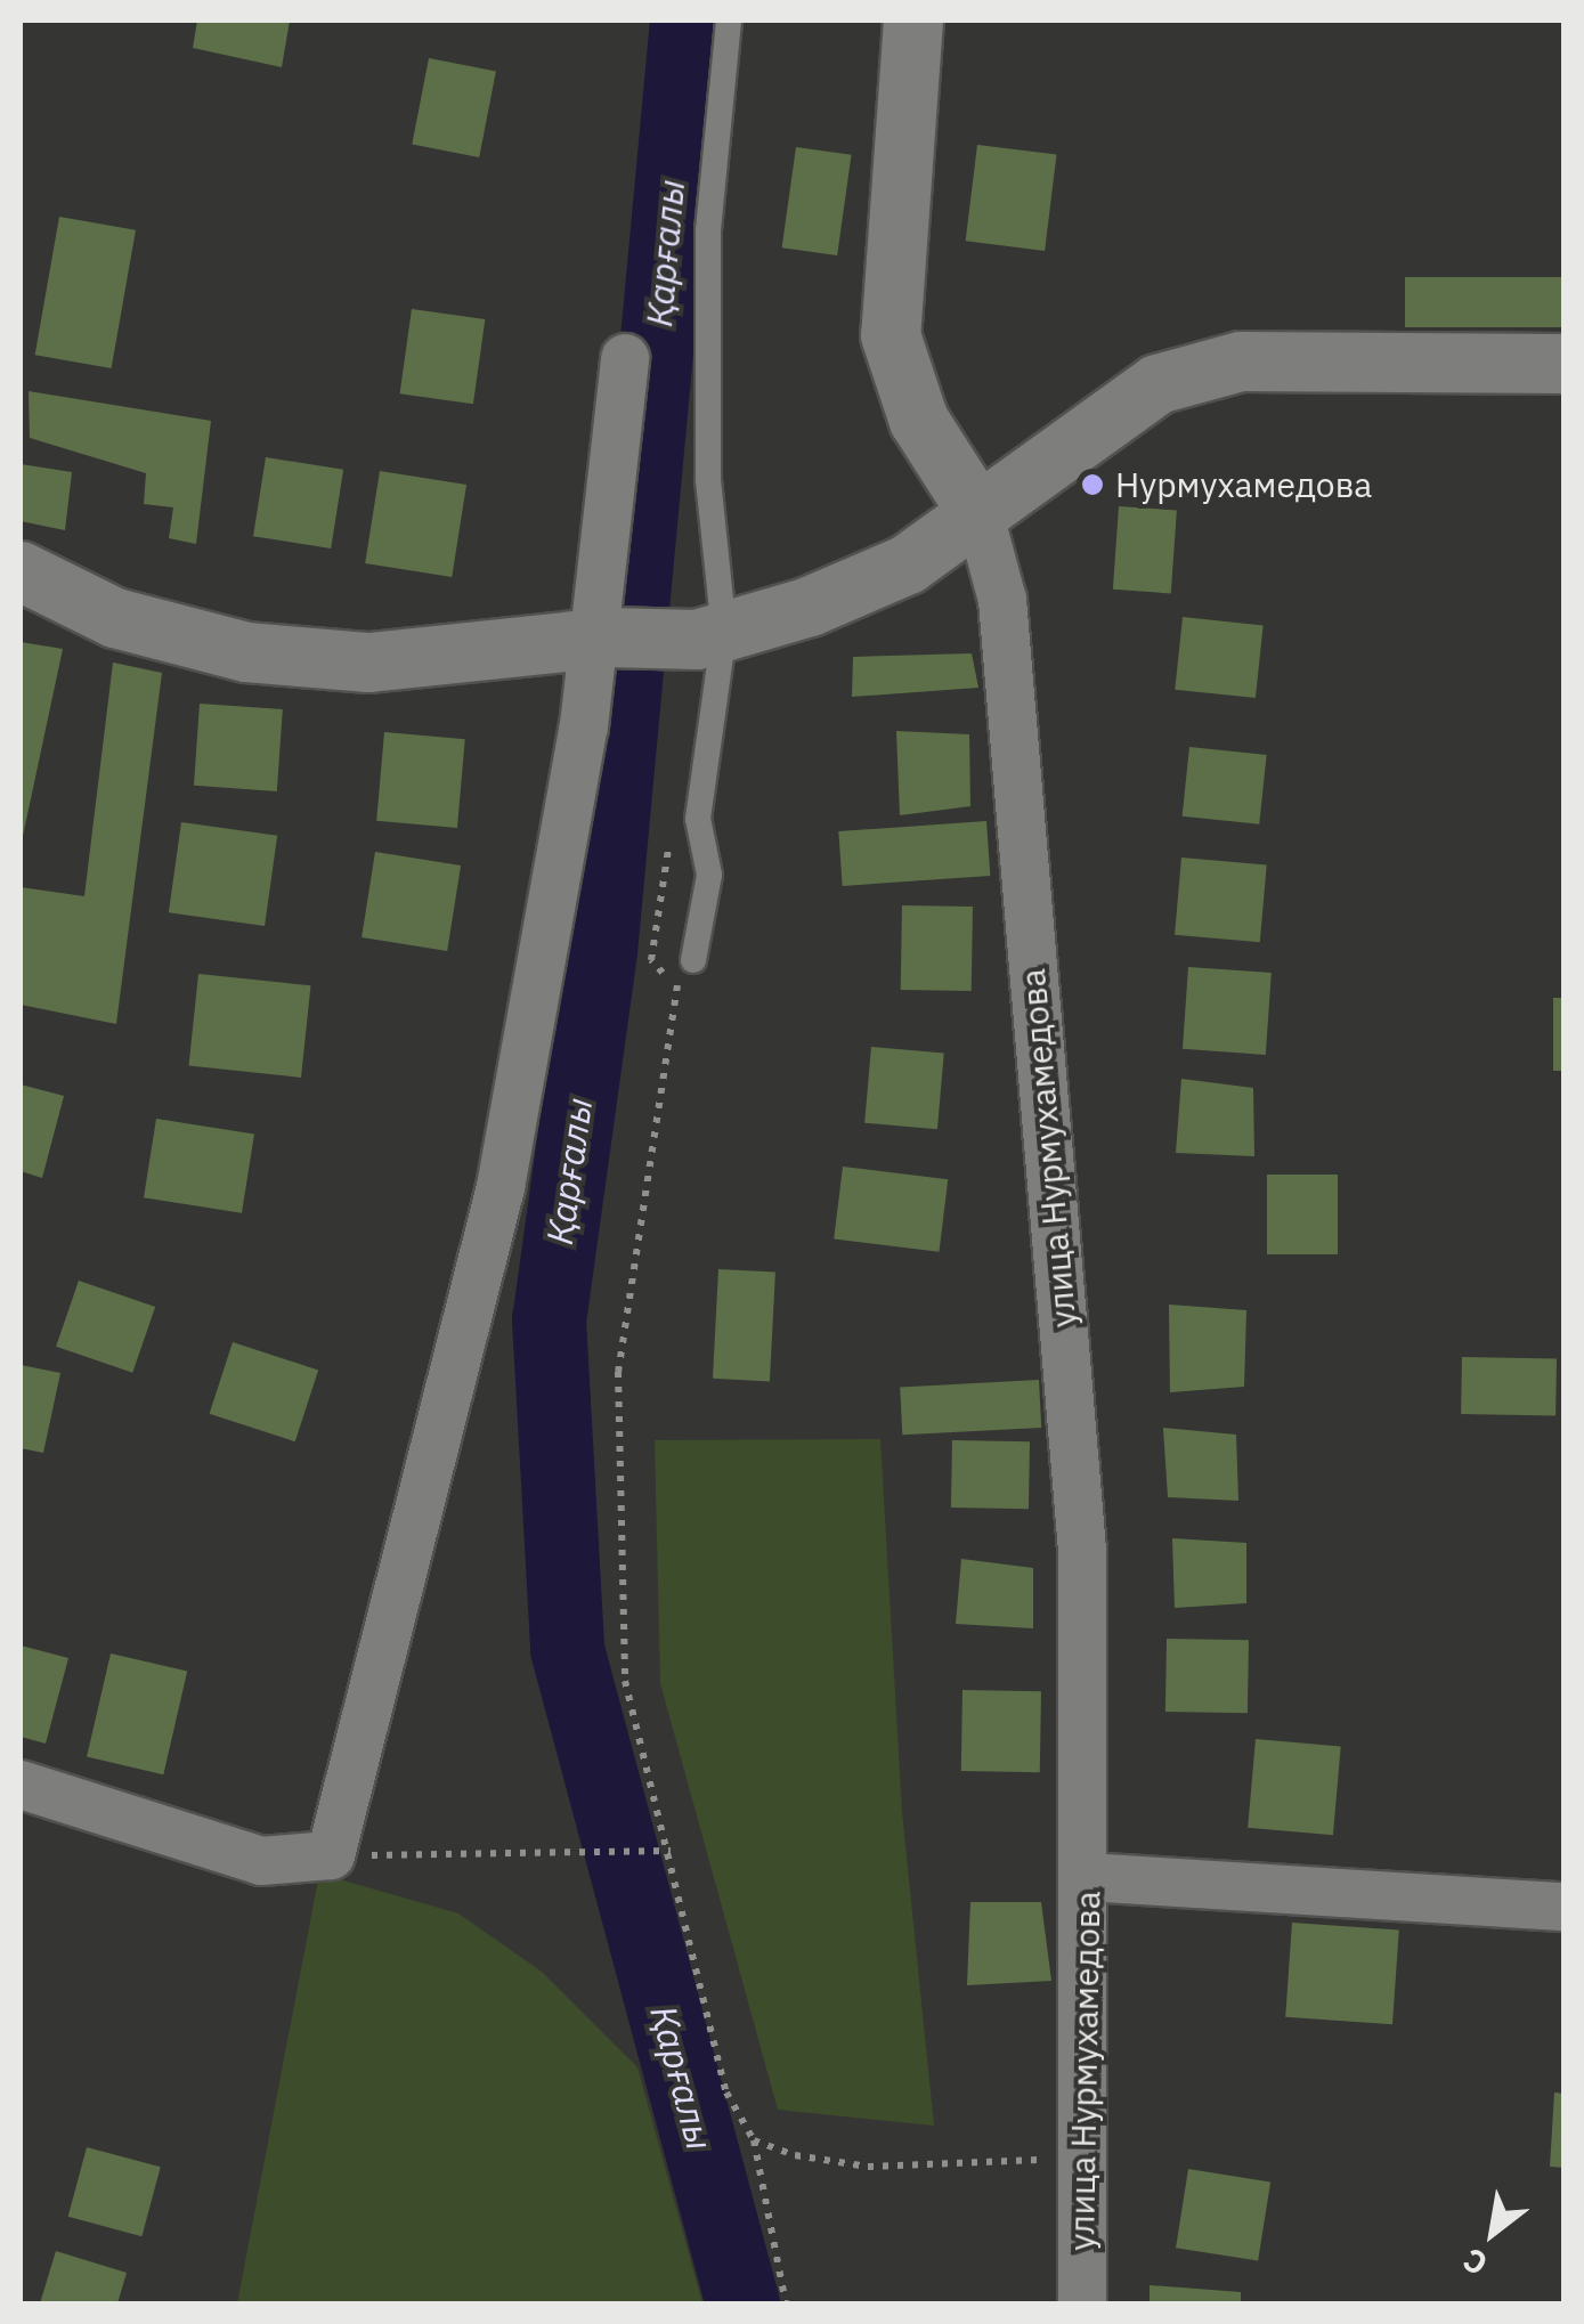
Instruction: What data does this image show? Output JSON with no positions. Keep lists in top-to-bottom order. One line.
{"streets":{"street":["улица Нурмухамедова"]},"water":["Қарғалы"],"places":["Нурмухамедова"],"north":"bottom left"}
